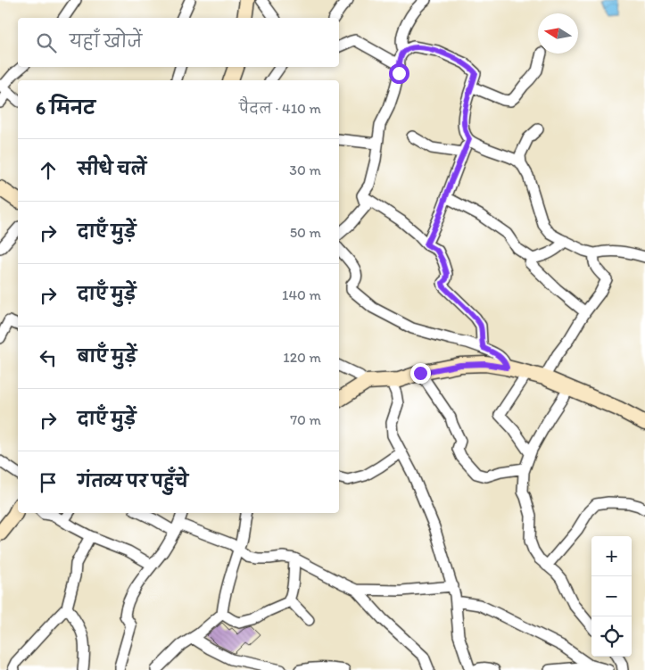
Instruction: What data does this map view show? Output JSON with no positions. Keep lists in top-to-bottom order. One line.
{"north":"left","page":{"search":"यहाँ खोजें","heading":["6 मिनट","पैदल · 410 m"],"list":[["सीधे चलें","30 m"],["दाएँ मुड़ें","50 m"],["दाएँ मुड़ें","140 m"],["बाएँ मुड़ें","120 m"],["दाएँ मुड़ें","70 m"],"गंतव्य पर पहुँचे"],"map_buttons":["+","−"]}}
